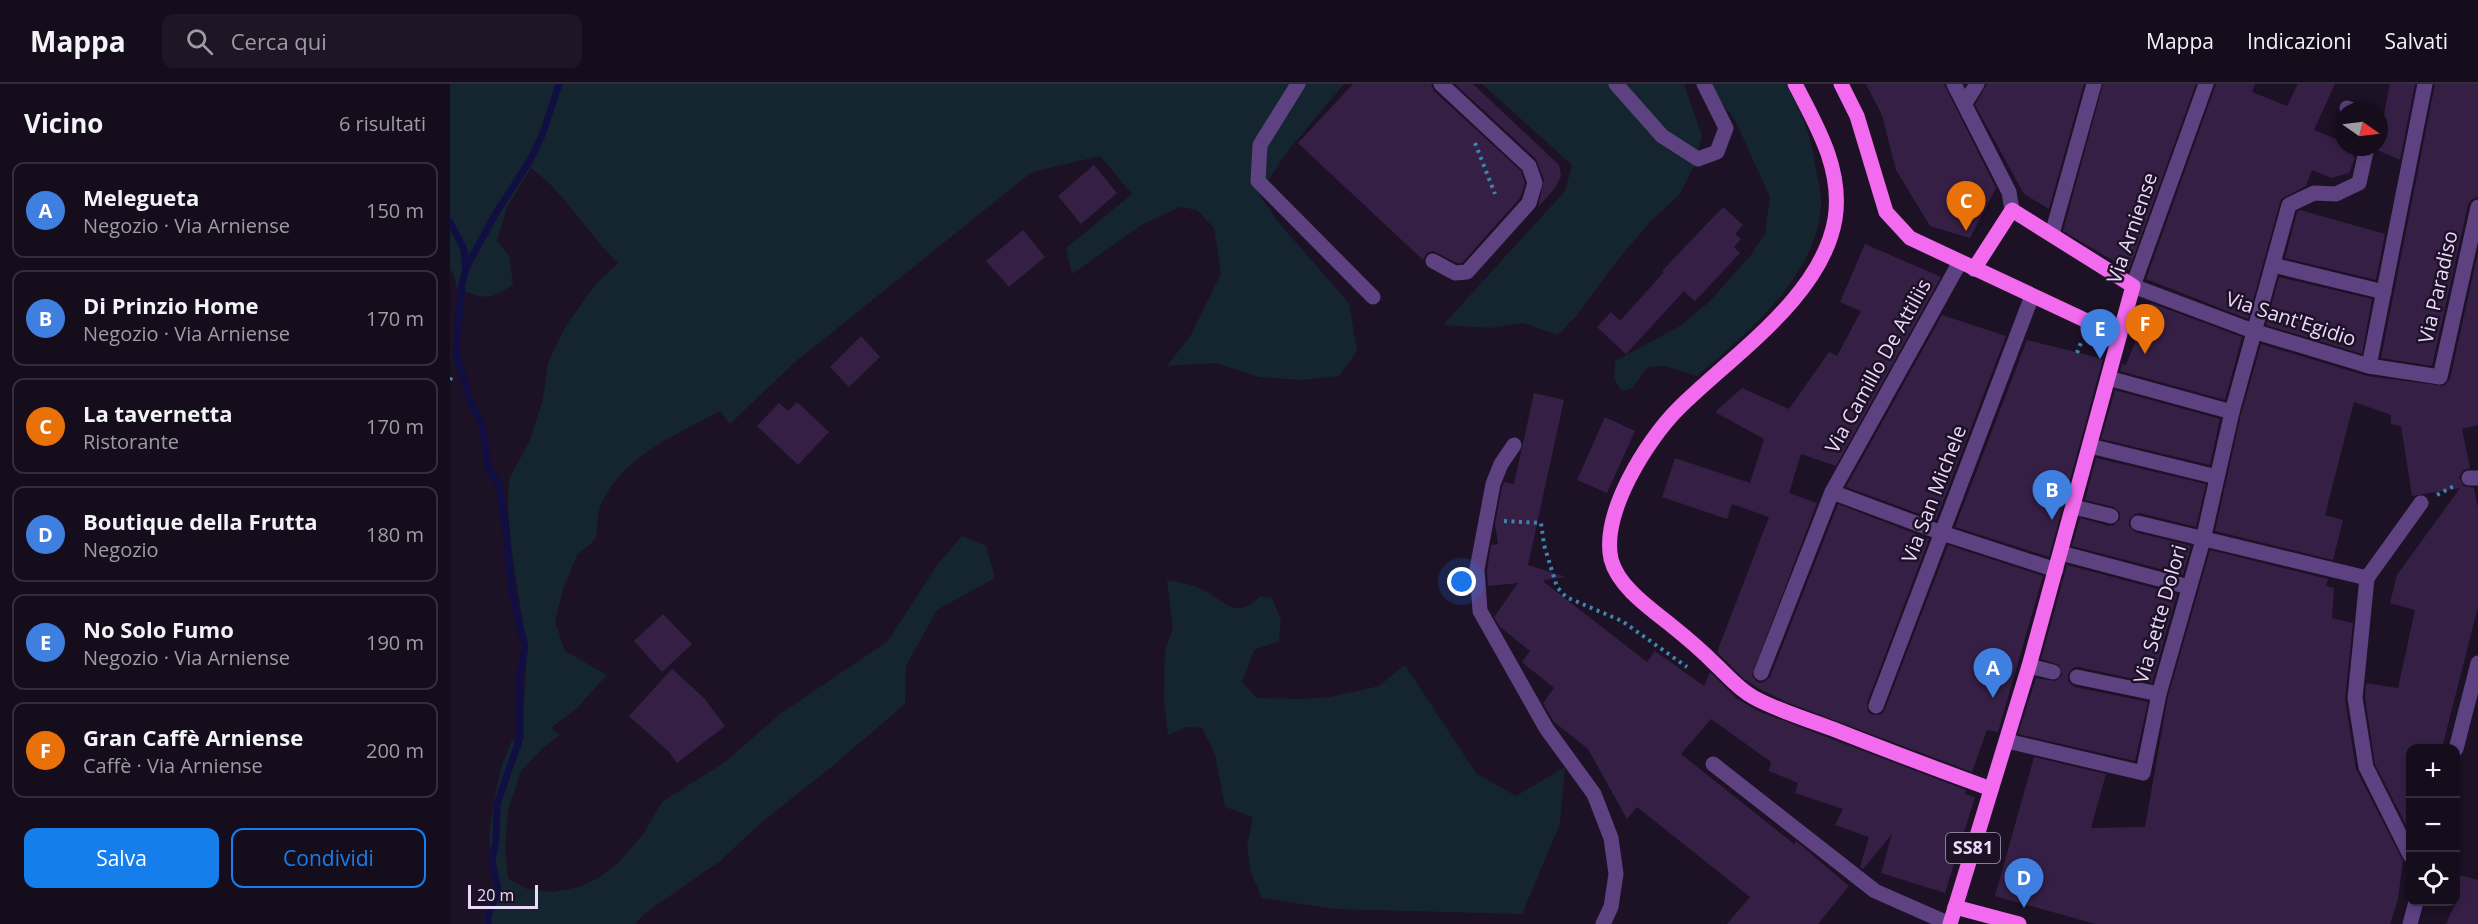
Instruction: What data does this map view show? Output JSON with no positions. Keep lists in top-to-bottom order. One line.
{"streets":{"main road":["Via Arniense","SS81"],"street":["Via Paradiso","Via Sant'Egidio","Via Camillo De Attiliis","Via San Michele","Via Sette Dolori"]},"crossings":[["Via Arniense","Via Sant'Egidio"],["Via Arniense","Via Sette Dolori"],["Via Arniense","SS81"],["Via Paradiso","Via Sant'Egidio"],["Via Sant'Egidio","Via Sette Dolori"]],"scale_bar":"20 m","north":"right","page":{"header":"Mappa","search":"Cerca qui","nav":["Mappa","Indicazioni","Salvati"],"heading":["Vicino","6 risultati"],"list":[{"mark":"A","name":"Melegueta","note":"Negozio · Via Arniense","value":"150 m"},{"mark":"B","name":"Di Prinzio Home","note":"Negozio · Via Arniense","value":"170 m"},{"mark":"C","name":"La tavernetta","note":"Ristorante","value":"170 m"},{"mark":"D","name":"Boutique della Frutta","note":"Negozio","value":"180 m"},{"mark":"E","name":"No Solo Fumo","note":"Negozio · Via Arniense","value":"190 m"},{"mark":"F","name":"Gran Caffè Arniense","note":"Caffè · Via Arniense","value":"200 m"}],"pins":["C","F","E","B","A","D"],"map_buttons":["+","−"],"buttons":["Salva","Condividi"],"scale":"20 m"}}
